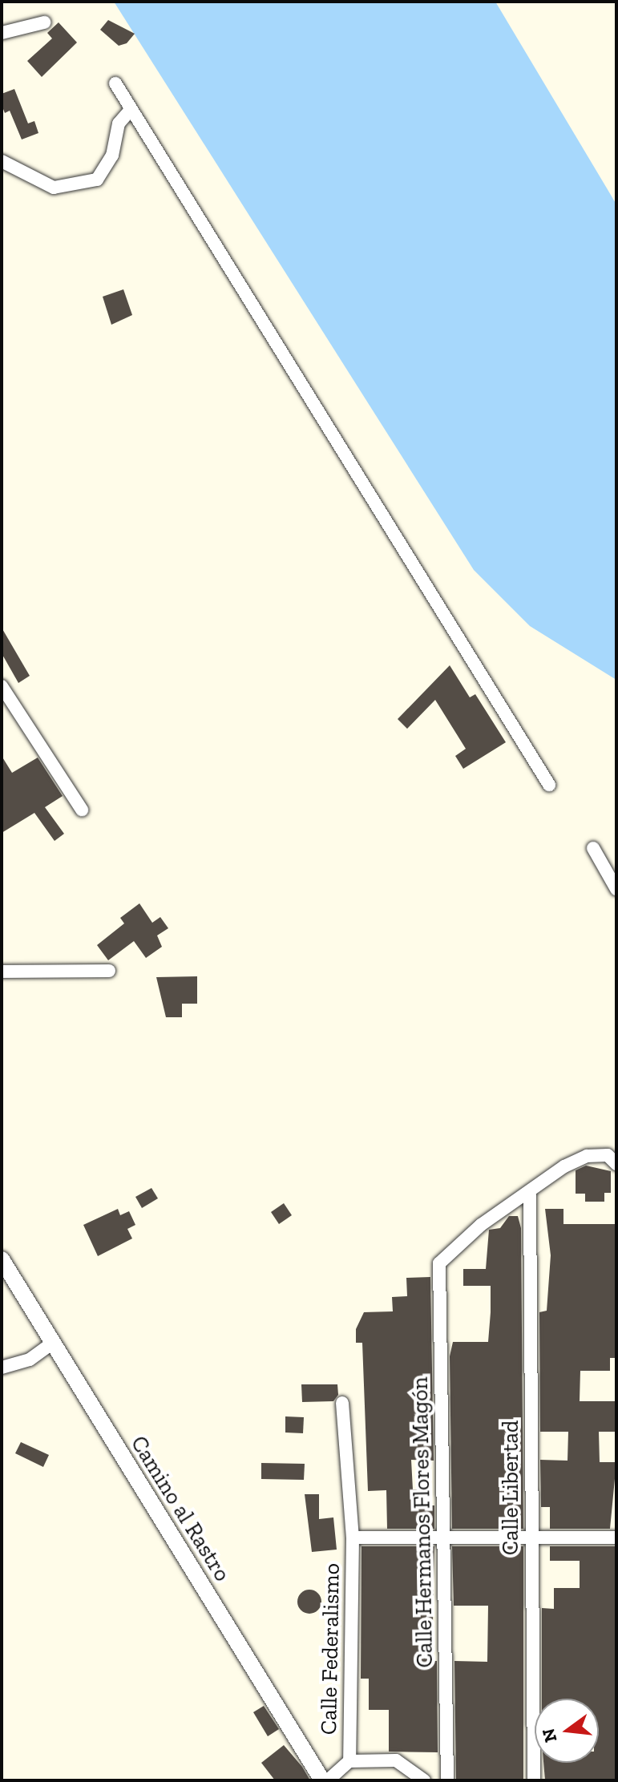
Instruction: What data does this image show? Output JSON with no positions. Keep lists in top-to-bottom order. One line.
{"streets":{"street":["Calle Libertad","Camino al Rastro","Calle Hermanos Flores Magón","Calle Federalismo"]},"crossings":[["Calle Libertad","Calle Hermanos Flores Magón"]],"north":"left"}
